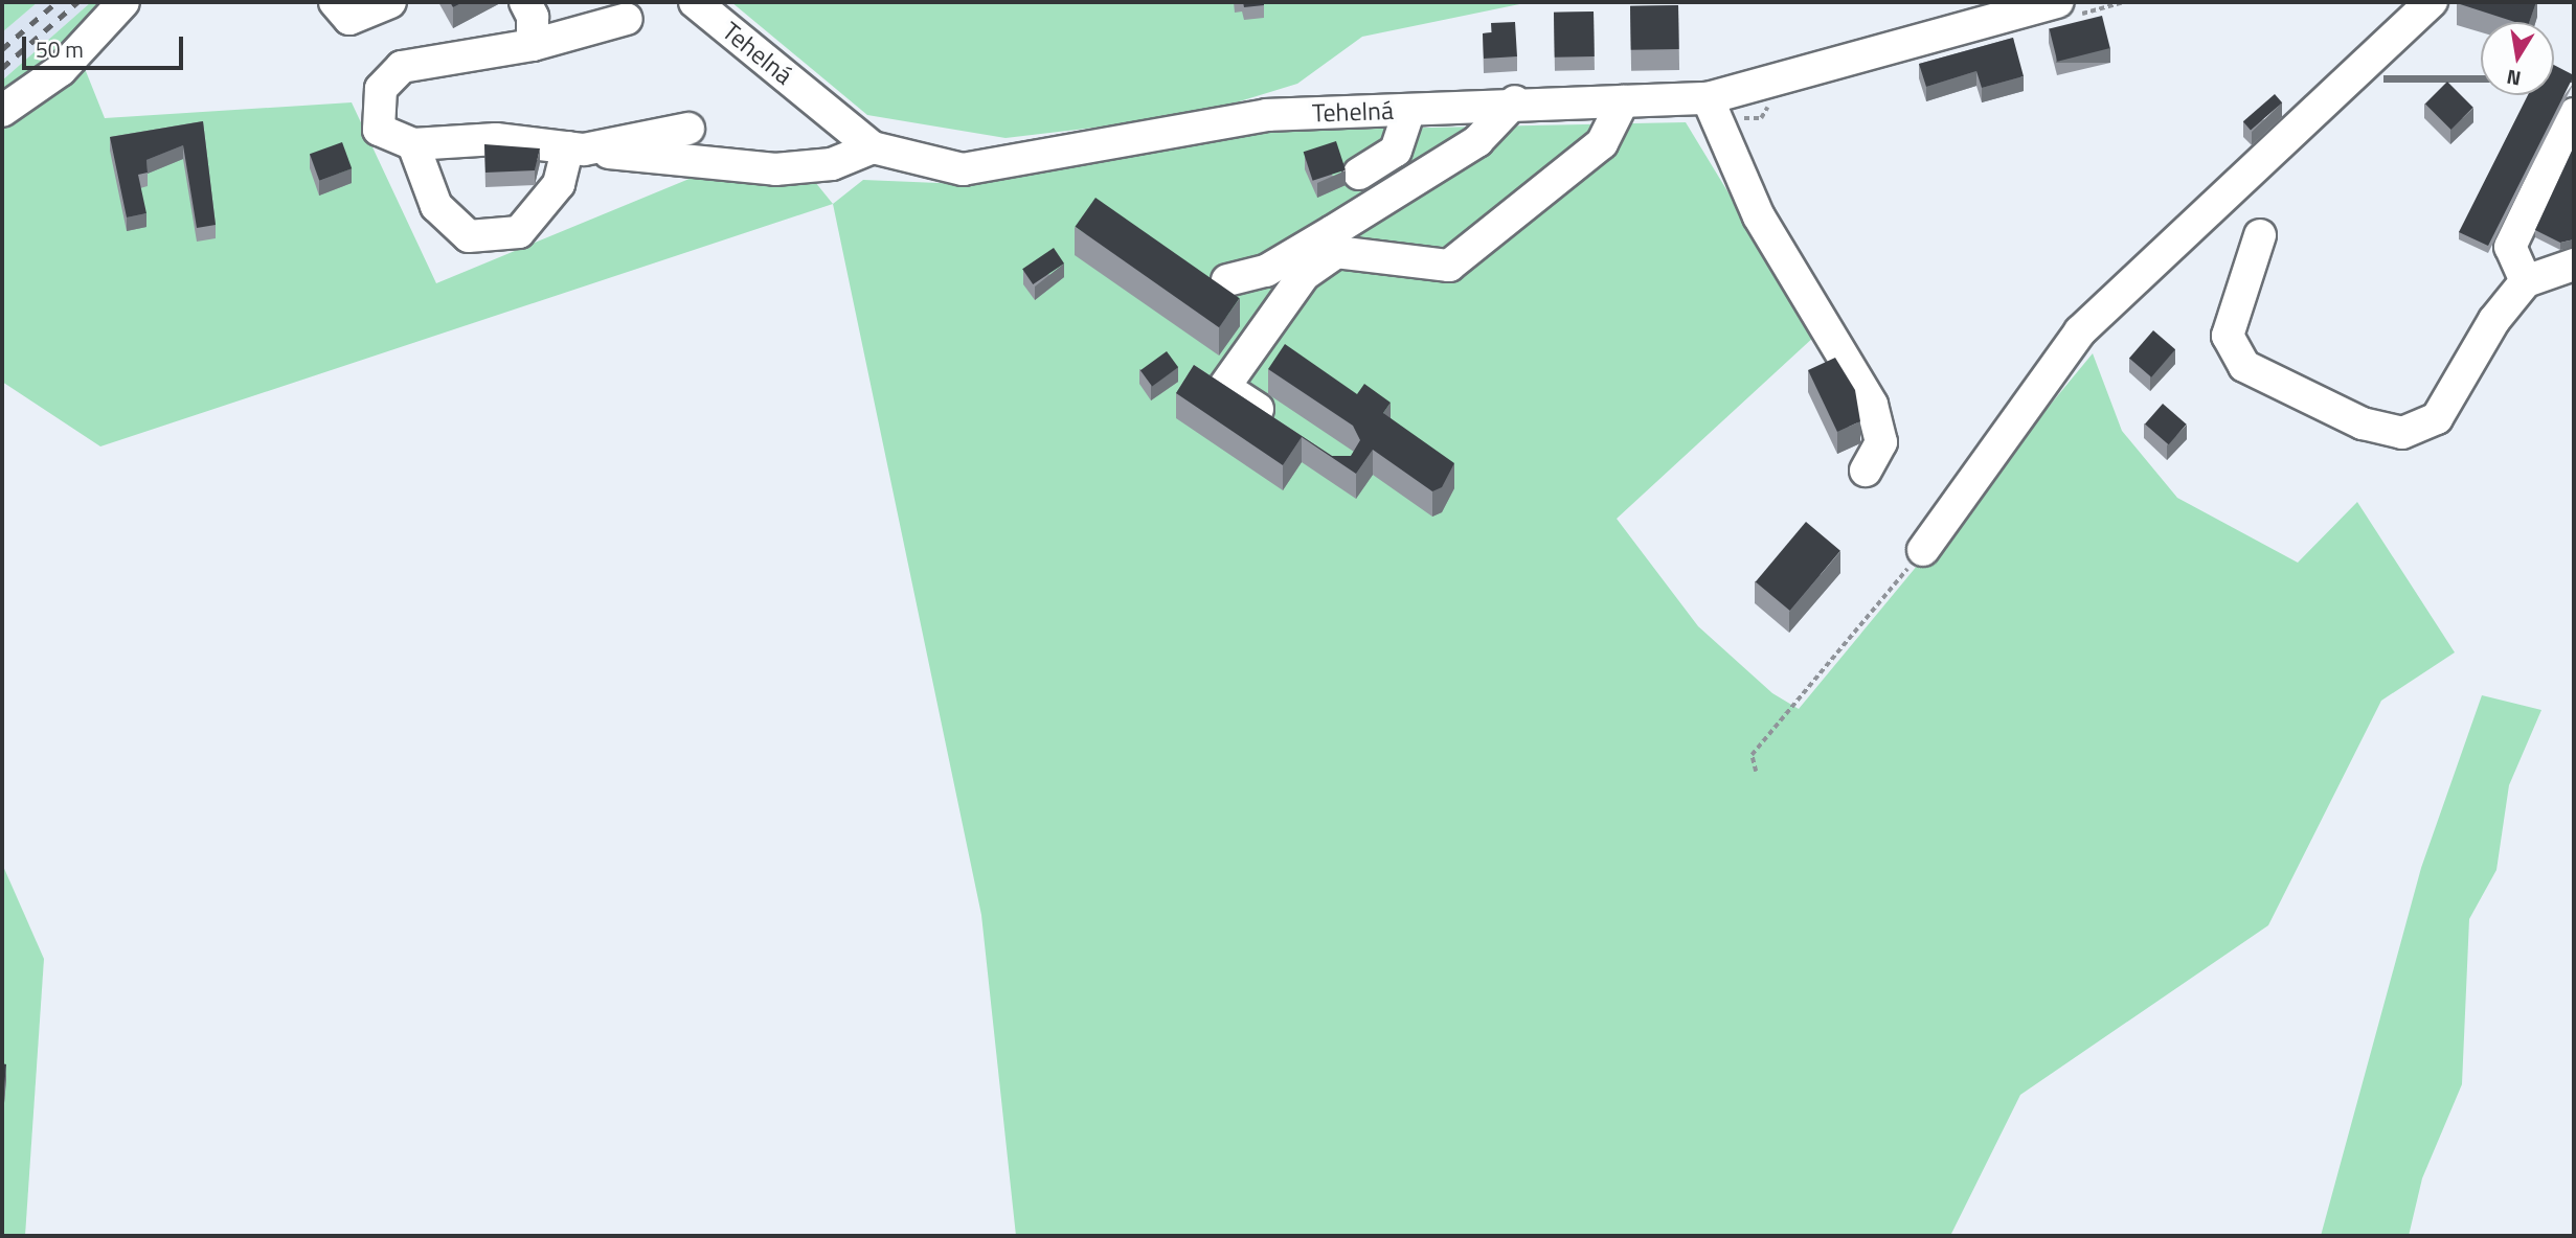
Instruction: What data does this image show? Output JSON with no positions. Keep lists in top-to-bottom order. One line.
{"streets":{"street":["Tehelná"]},"scale_bar":"50 m","north":"bottom"}
